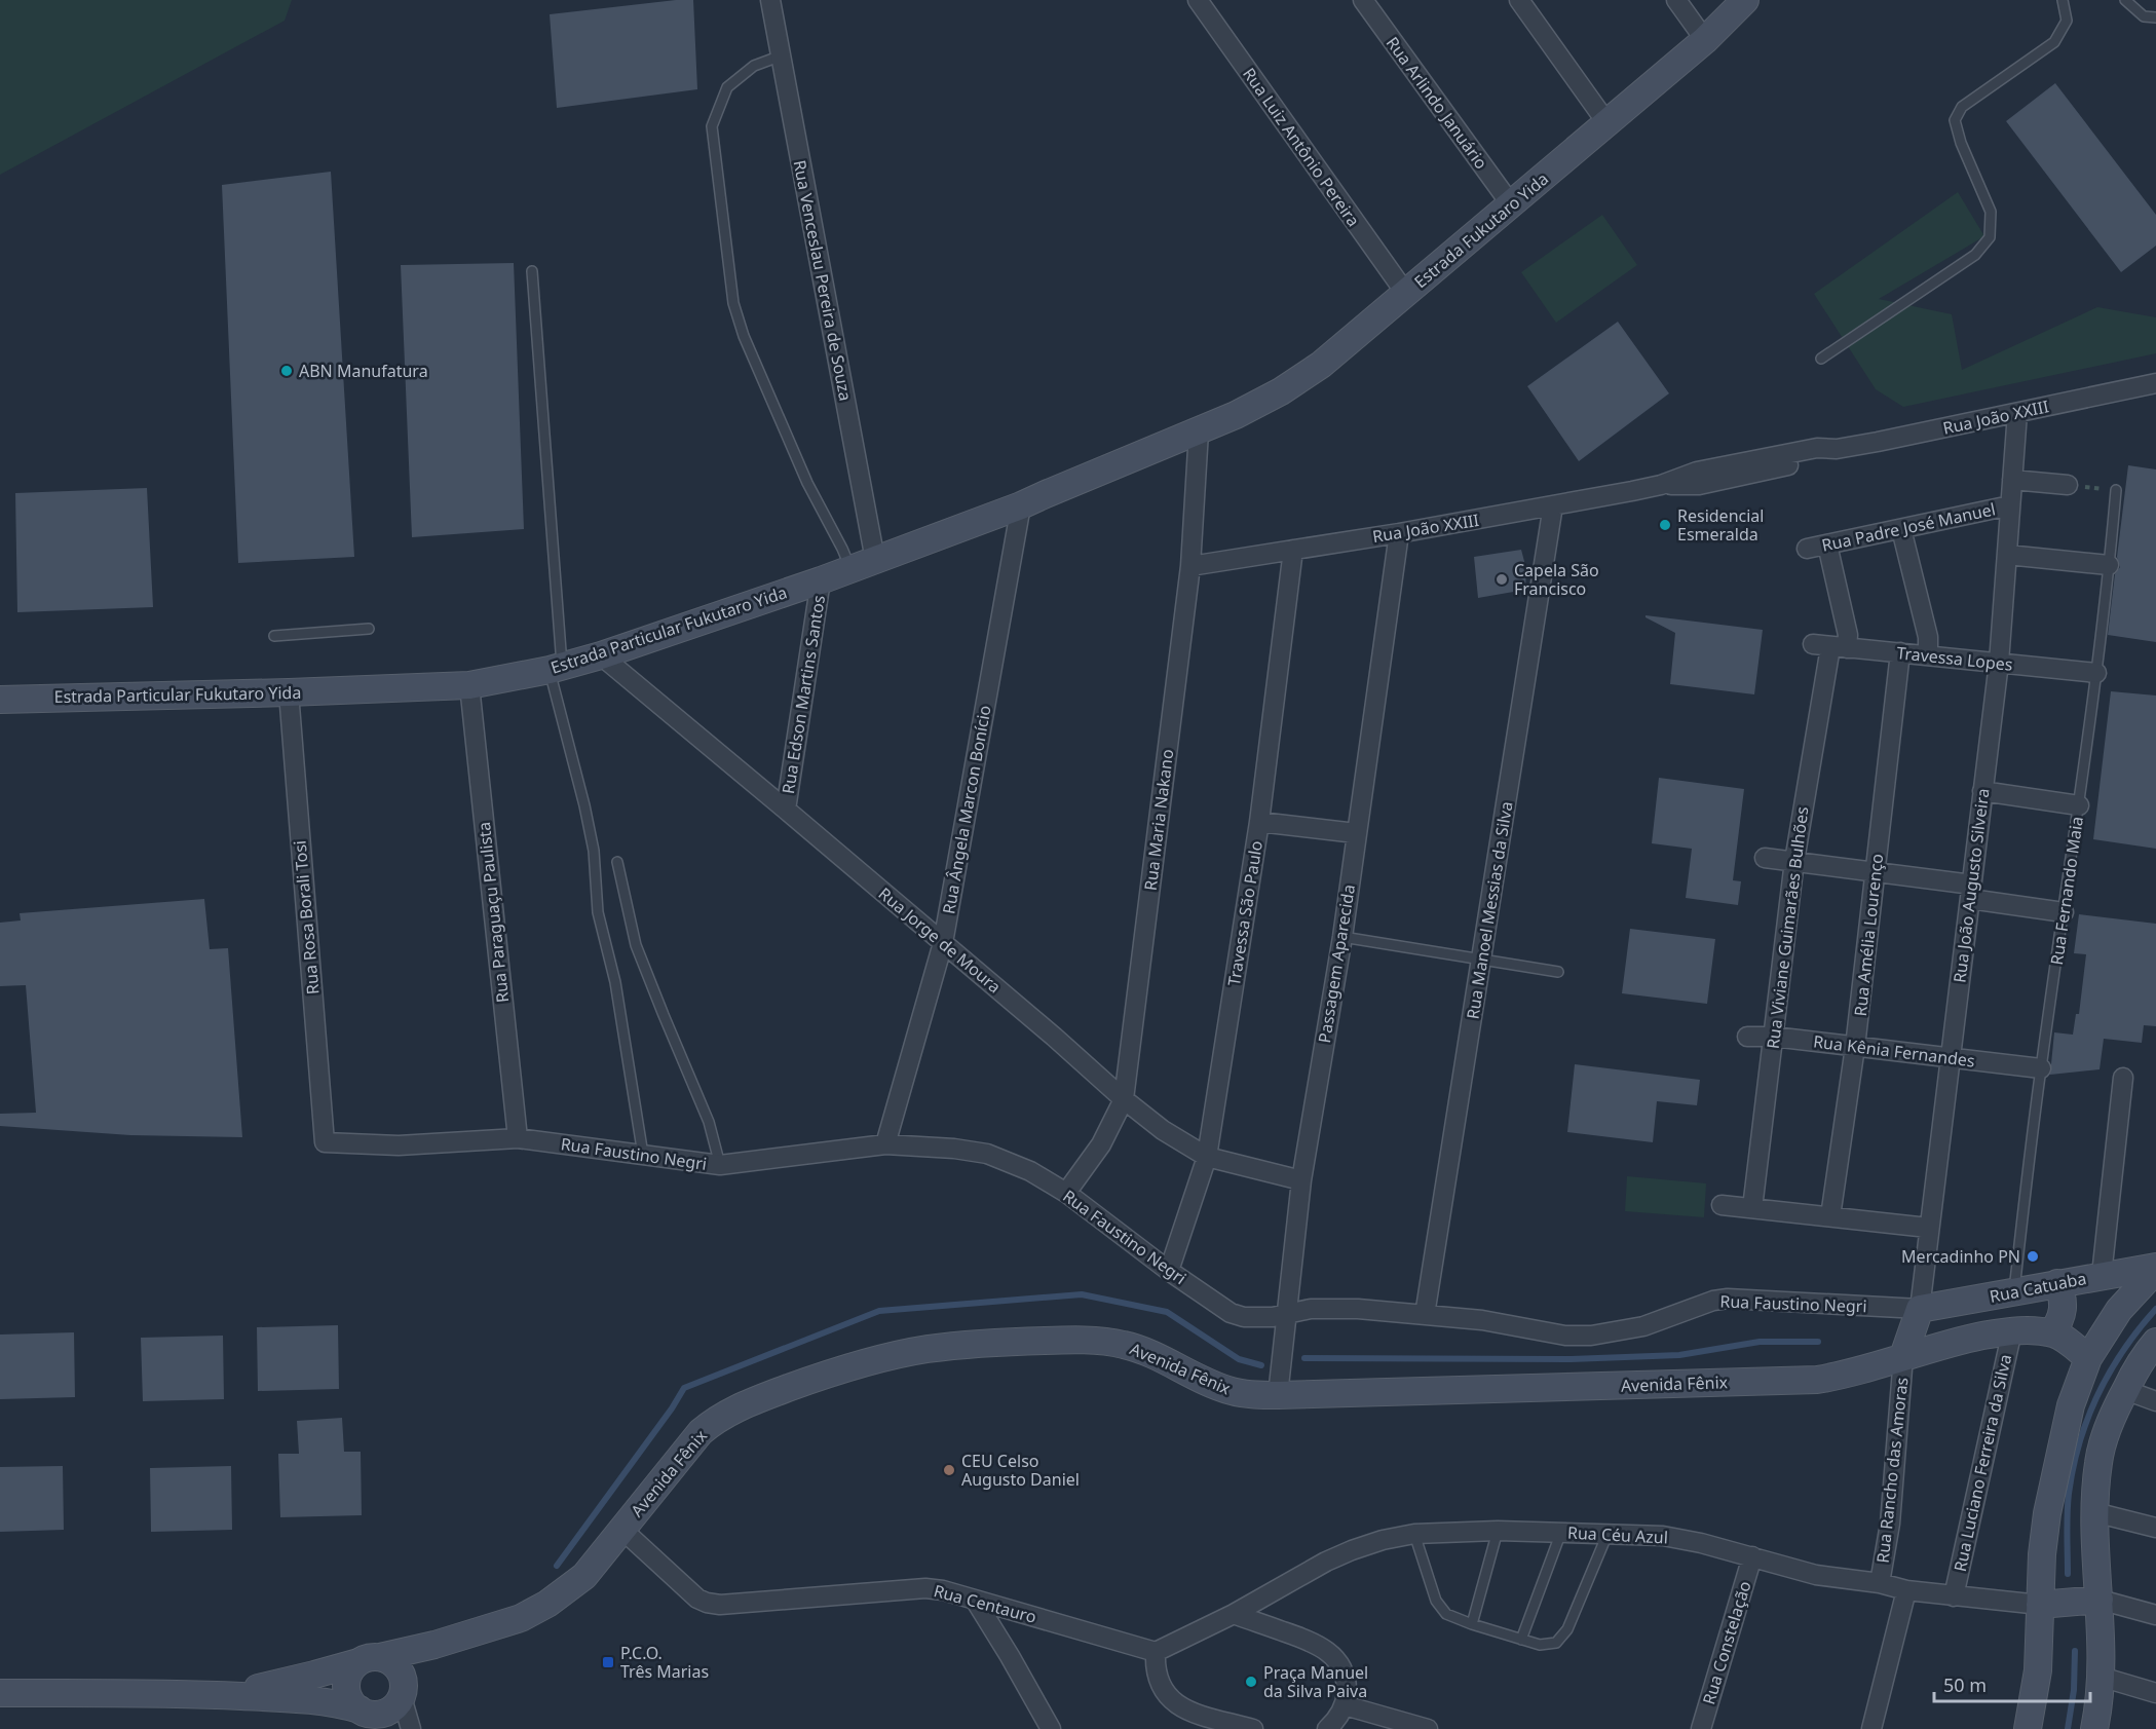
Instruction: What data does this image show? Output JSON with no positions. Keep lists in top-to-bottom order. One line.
{"streets":{"street":["Rua Arlindo Januário","Rua Luiz Antônio Pereira","Estrada Fukutaro Yida","Rua Venceslau Pereira de Souza","Rua João XXIII","Rua Padre José Manuel","Estrada Particular Fukutaro Yida","Travessa Lopes","Rua Edson Martins Santos","Rua Ângela Marcon Bonício","Rua Maria Nakano","Rua João Augusto Silveira","Rua Manoel Messias da Silva","Rua Paraguaçu Paulista","Travessa São Paulo","Rua Rosa Borali Tosi","Rua Viviane Guimarães Bulhões","Rua Amélia Lourenço","Rua Jorge de Moura","Passagem Aparecida","Rua Kênia Fernandes","Rua Faustino Negri","Rua Catuaba","Avenida Fênix","Rua Luciano Ferreira da Silva","Rua Rancho das Amoras","Rua Céu Azul","Rua Centauro","Rua Constelação"],"lane":["Rua Fernando Maia"]},"crossings":[["Rua Arlindo Januário","Estrada Fukutaro Yida"],["Rua Luiz Antônio Pereira","Estrada Fukutaro Yida"],["Estrada Fukutaro Yida","Estrada Particular Fukutaro Yida"],["Estrada Fukutaro Yida","Rua Maria Nakano"],["Rua Venceslau Pereira de Souza","Estrada Particular Fukutaro Yida"],["Rua João XXIII","Rua Maria Nakano"],["Rua João XXIII","Rua João Augusto Silveira"],["Rua João XXIII","Rua Manoel Messias da Silva"],["Rua João XXIII","Travessa São Paulo"],["Rua João XXIII","Passagem Aparecida"],["Rua Padre José Manuel","Rua João Augusto Silveira"],["Rua Padre José Manuel","Rua Viviane Guimarães Bulhões"],["Estrada Particular Fukutaro Yida","Rua Edson Martins Santos"],["Estrada Particular Fukutaro Yida","Rua Ângela Marcon Bonício"],["Estrada Particular Fukutaro Yida","Rua Maria Nakano"],["Estrada Particular Fukutaro Yida","Rua Paraguaçu Paulista"],["Estrada Particular Fukutaro Yida","Rua Rosa Borali Tosi"],["Estrada Particular Fukutaro Yida","Rua Jorge de Moura"],["Travessa Lopes","Rua João Augusto Silveira"],["Travessa Lopes","Rua Fernando Maia"],["Travessa Lopes","Rua Viviane Guimarães Bulhões"],["Travessa Lopes","Rua Amélia Lourenço"],["Rua Edson Martins Santos","Rua Jorge de Moura"],["Rua Ângela Marcon Bonício","Rua Jorge de Moura"],["Rua Ângela Marcon Bonício","Rua Faustino Negri"],["Rua Maria Nakano","Rua Jorge de Moura"],["Rua Maria Nakano","Rua Faustino Negri"],["Rua João Augusto Silveira","Rua Kênia Fernandes"],["Rua João Augusto Silveira","Rua Faustino Negri"],["Rua João Augusto Silveira","Rua Catuaba"],["Rua João Augusto Silveira","Avenida Fênix"],["Rua João Augusto Silveira","Rua Rancho das Amoras"],["Rua Fernando Maia","Rua Kênia Fernandes"],["Rua Fernando Maia","Rua Catuaba"],["Rua Manoel Messias da Silva","Rua Faustino Negri"],["Rua Paraguaçu Paulista","Rua Faustino Negri"],["Travessa São Paulo","Rua Jorge de Moura"],["Travessa São Paulo","Rua Faustino Negri"],["Rua Rosa Borali Tosi","Rua Faustino Negri"],["Rua Viviane Guimarães Bulhões","Rua Kênia Fernandes"],["Rua Amélia Lourenço","Rua Kênia Fernandes"],["Rua Jorge de Moura","Passagem Aparecida"],["Passagem Aparecida","Rua Faustino Negri"],["Passagem Aparecida","Avenida Fênix"],["Rua Faustino Negri","Rua Catuaba"],["Avenida Fênix","Rua Luciano Ferreira da Silva"],["Avenida Fênix","Rua Rancho das Amoras"],["Avenida Fênix","Rua Centauro"],["Rua Luciano Ferreira da Silva","Rua Céu Azul"],["Rua Rancho das Amoras","Rua Céu Azul"],["Rua Céu Azul","Rua Centauro"],["Rua Céu Azul","Rua Constelação"]],"places":{"other":["ABN Manufatura","Residencial Esmeralda","Capela São Francisco","Mercadinho PN","CEU Celso Augusto Daniel","Praça Manuel da Silva Paiva"],"transit":["P.C.O. Três Marias"]},"scale_bar":"50 m"}
